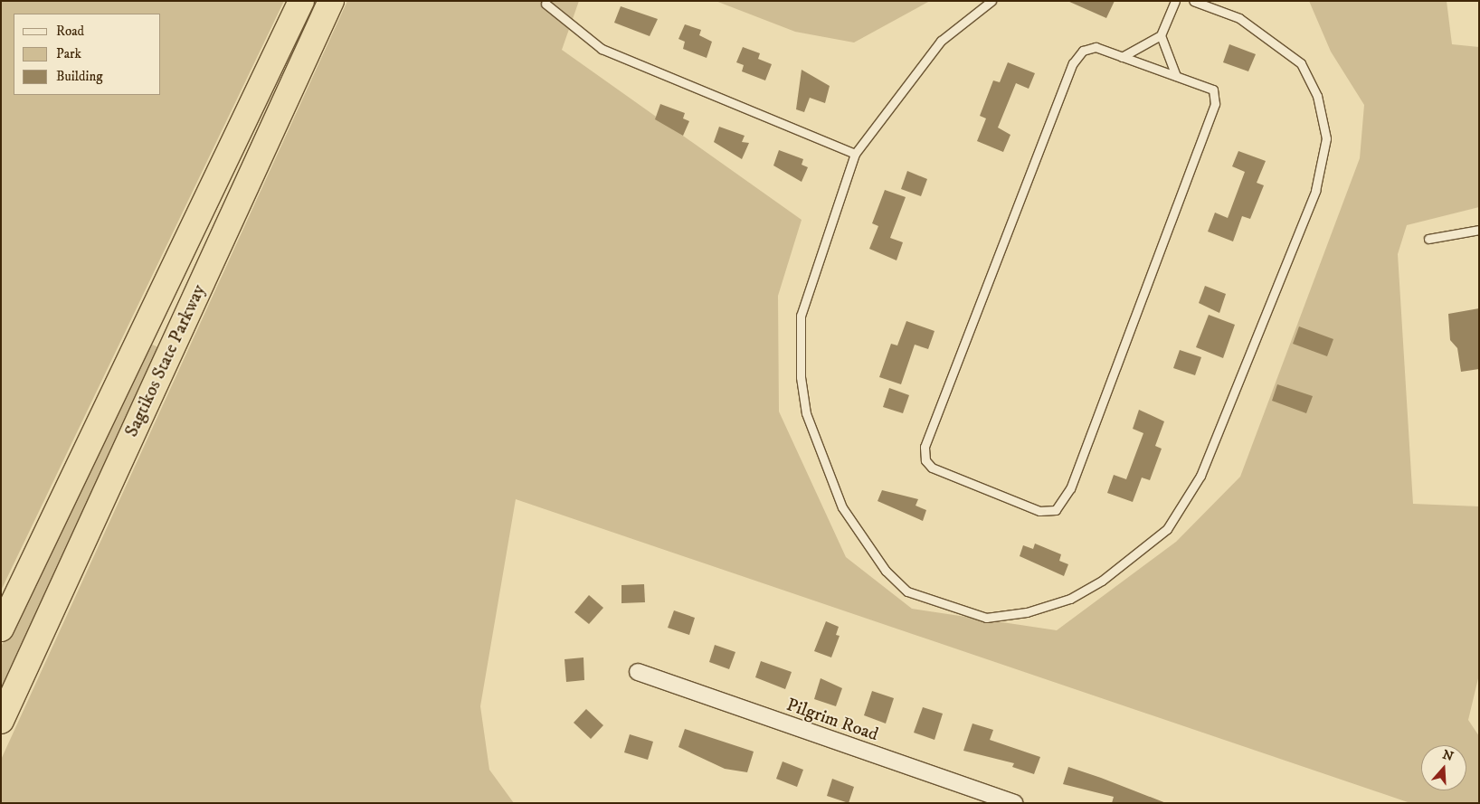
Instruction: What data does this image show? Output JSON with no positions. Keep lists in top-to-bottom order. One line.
{"streets":{"highway":["Sagtikos State Parkway"],"street":["Pilgrim Road"]},"legend":["Road","Park","Building"],"north":"top"}
